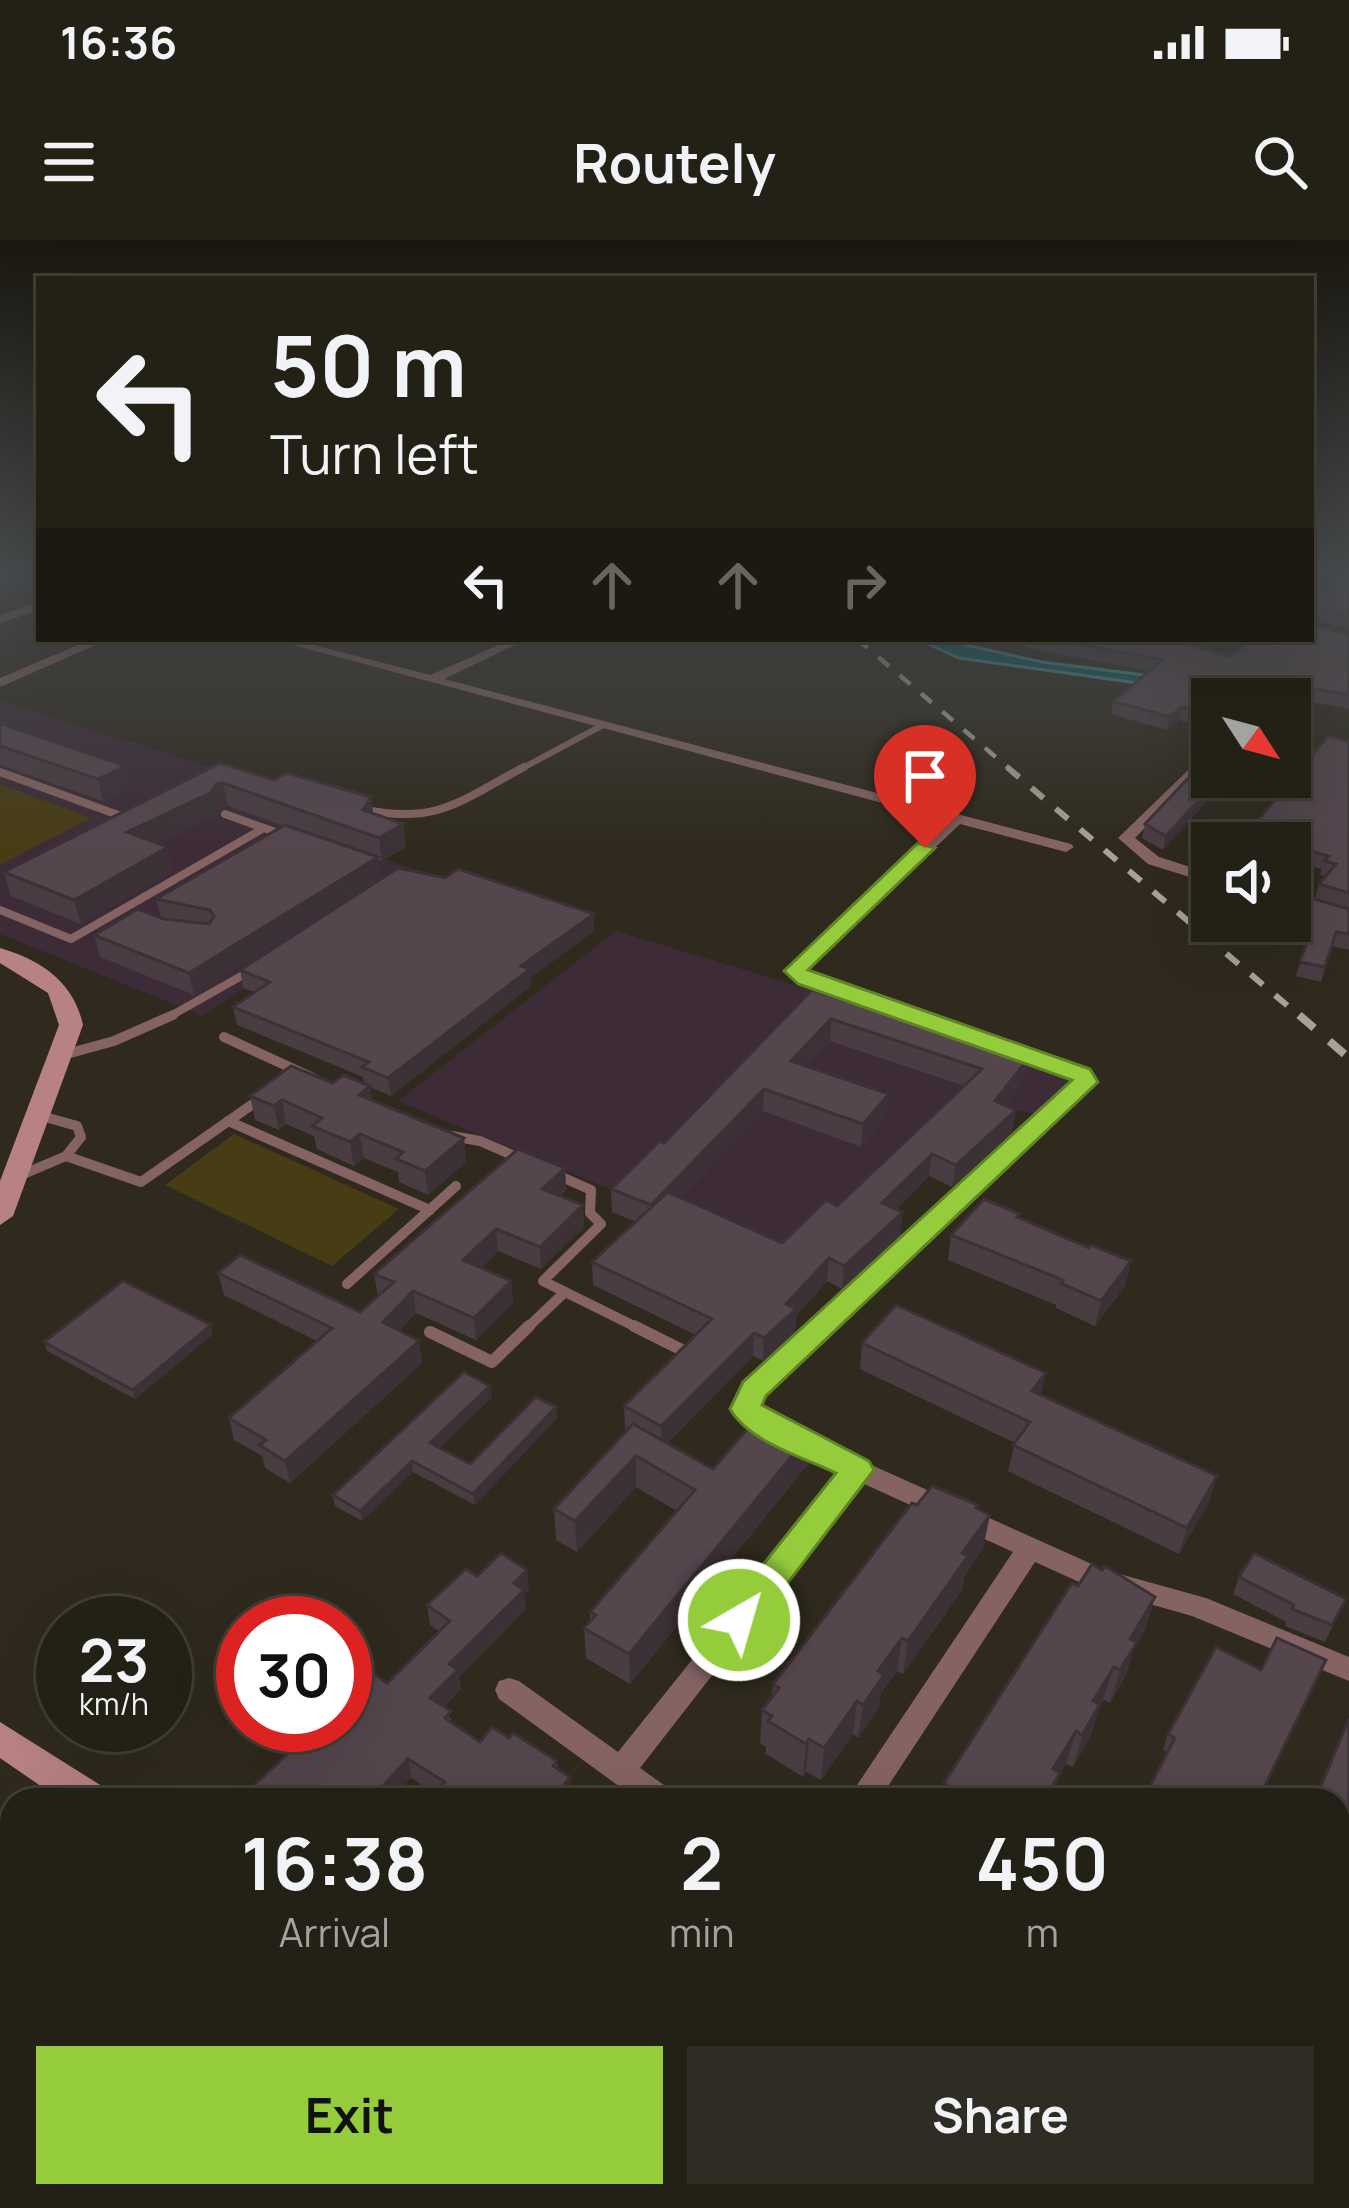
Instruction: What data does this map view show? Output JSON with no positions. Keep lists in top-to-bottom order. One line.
{"north":"bottom right","page":{"status":"16:36","header":"Routely","turn":["50 m","Turn left"],"speed":"23 km/h","limit":"30","eta":["16:38","Arrival","2","min","450","m"],"buttons":["Exit","Share"]}}
